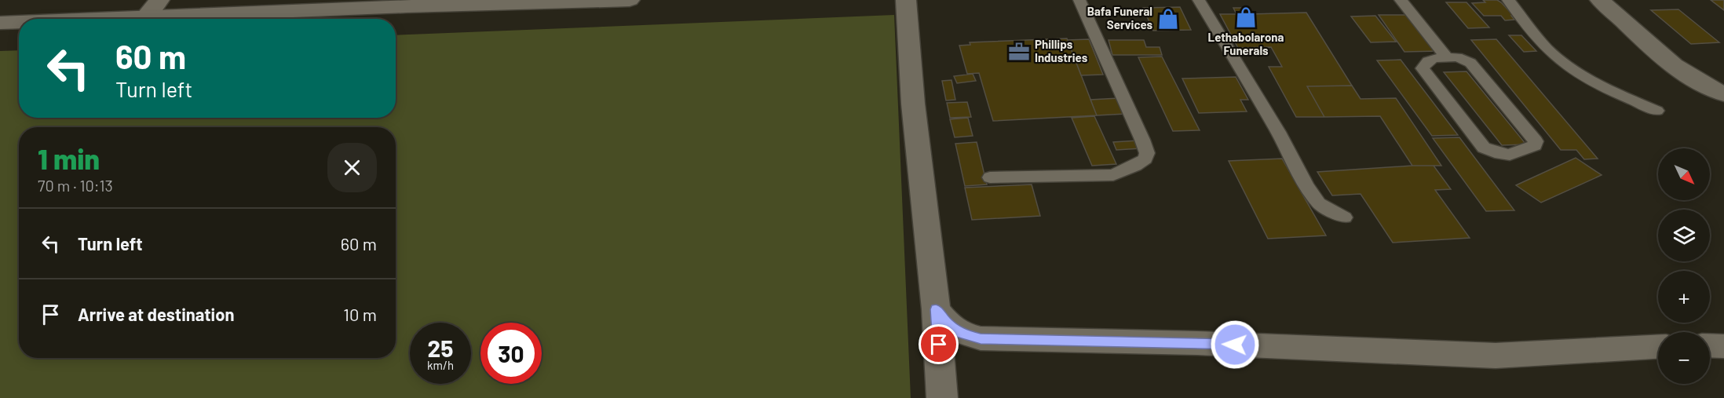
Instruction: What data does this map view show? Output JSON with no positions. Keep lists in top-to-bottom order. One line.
{"places":{"shop":["Lethabolarona Funerals","Bafa Funeral Services"],"office":["Phillips Industries"]},"north":"bottom right","page":{"turn":["60 m","Turn left"],"heading":["1 min","70 m · 10:13"],"map_buttons":["+","−"],"list":[{"name":"Turn left","value":"60 m"},{"name":"Arrive at destination","value":"10 m"}],"speed":"25 km/h","limit":"30"}}
